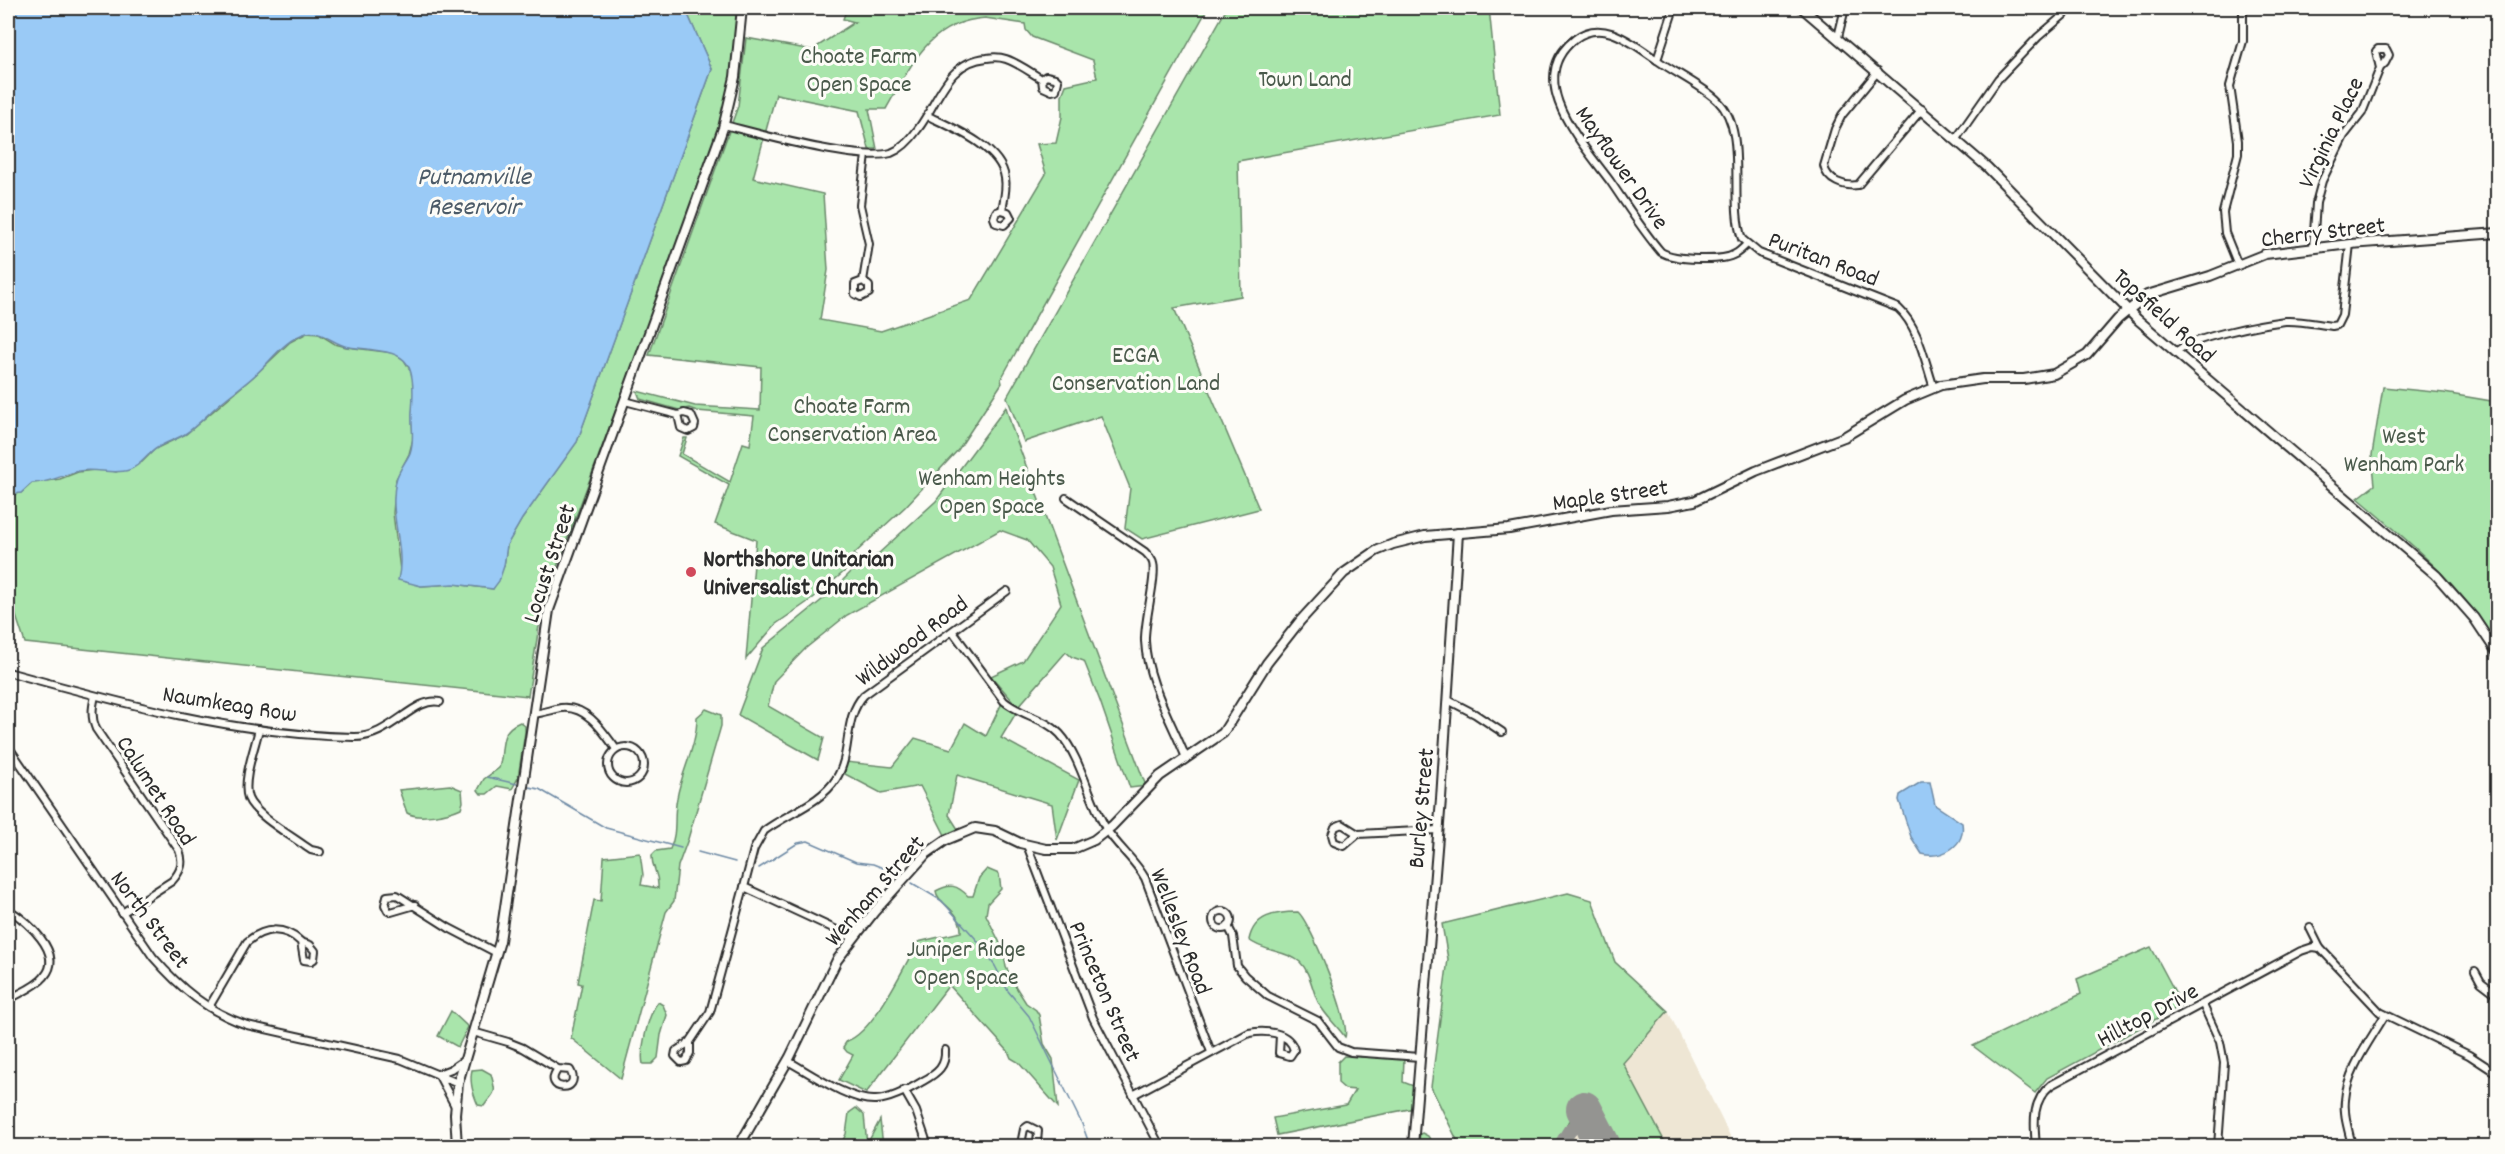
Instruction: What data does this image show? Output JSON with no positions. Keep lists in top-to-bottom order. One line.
{"streets":{"main road":["Cherry Street","Topsfield Road","Maple Street","Locust Street","Burley Street","Wenham Street"],"street":["Virginia Place","Mayflower Drive","Puritan Road","Wildwood Road","Naumkeag Row","Calumet Road","North Street","Wellesley Road","Princeton Street","Hilltop Drive"]},"crossings":[["Virginia Place","Cherry Street"],["Mayflower Drive","Puritan Road"],["Cherry Street","Topsfield Road"],["Cherry Street","Maple Street"],["Puritan Road","Maple Street"],["Topsfield Road","Maple Street"],["Maple Street","Burley Street"],["Maple Street","Wenham Street"],["Locust Street","North Street"],["Wildwood Road","Wellesley Road"],["Naumkeag Row","Calumet Road"],["Calumet Road","North Street"],["Wenham Street","Wellesley Road"],["Wenham Street","Princeton Street"]],"water":["Putnamville Reservoir"],"parks":["Choate Farm Open Space","Town Land","ECGA Conservation Land","Choate Farm Conservation Area","West Wenham Park","Wenham Heights Open Space","Juniper Ridge Open Space"],"places":["Northshore Unitarian Universalist Church"]}
